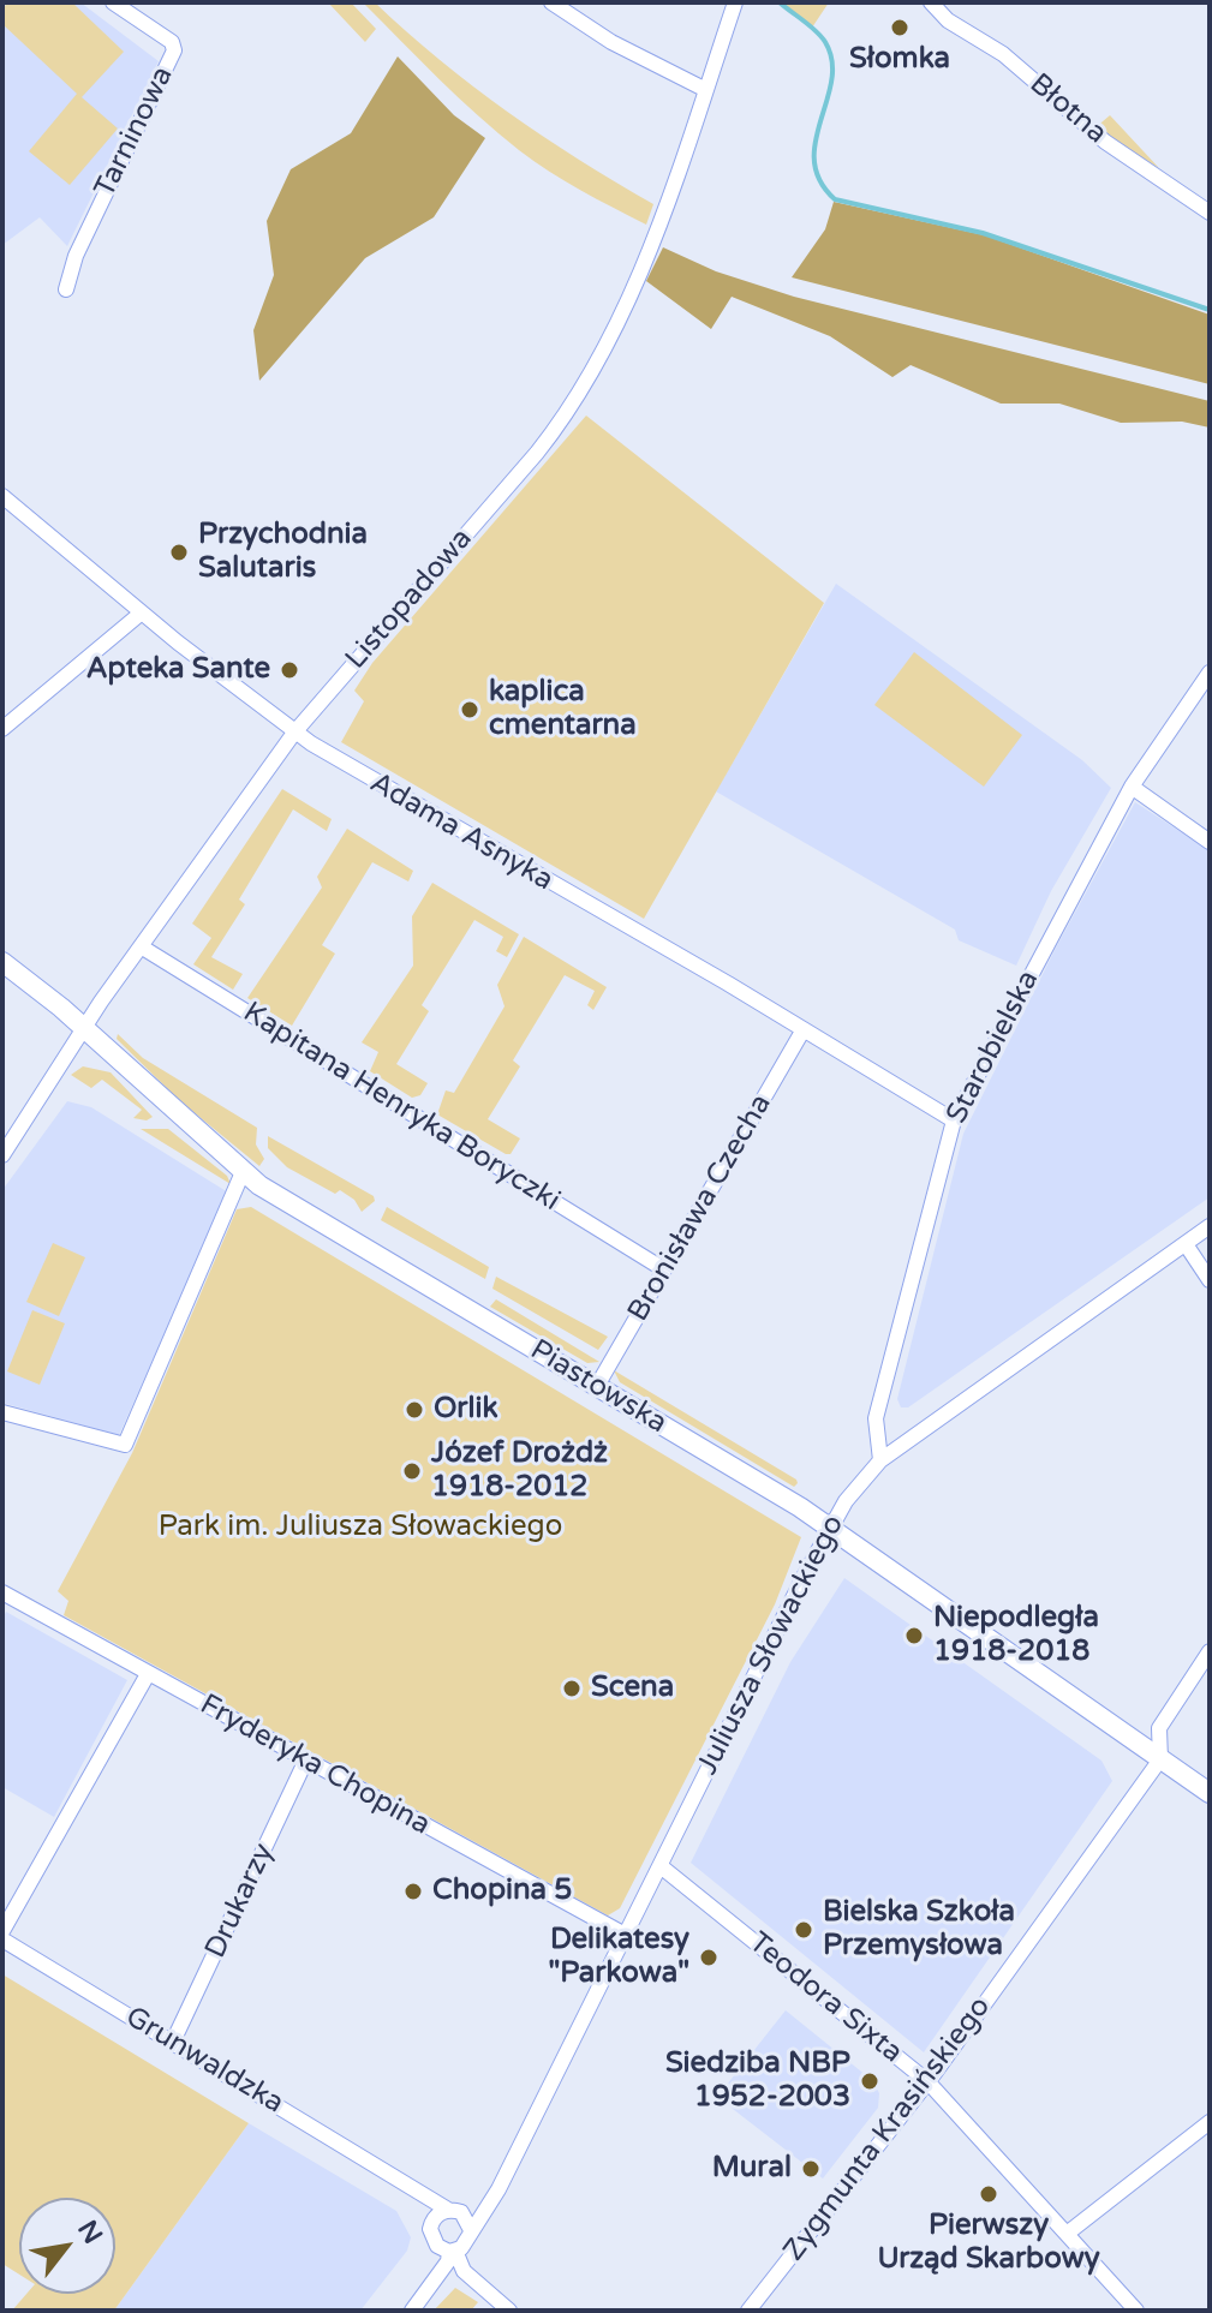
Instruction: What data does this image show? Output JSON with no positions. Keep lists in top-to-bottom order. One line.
{"streets":{"street":["Błotna","Tarninowa","Listopadowa","Adama Asnyka","Starobielska","Kapitana Henryka Boryczki","Bronisława Czecha","Piastowska","Juliusza Słowackiego","Fryderyka Chopina","Drukarzy","Teodora Sixta","Grunwaldzka","Zygmunta Krasińskiego"]},"crossings":[["Listopadowa","Adama Asnyka"],["Listopadowa","Kapitana Henryka Boryczki"],["Listopadowa","Piastowska"],["Adama Asnyka","Starobielska"],["Adama Asnyka","Bronisława Czecha"],["Starobielska","Juliusza Słowackiego"],["Kapitana Henryka Boryczki","Bronisława Czecha"],["Bronisława Czecha","Piastowska"],["Piastowska","Juliusza Słowackiego"],["Piastowska","Zygmunta Krasińskiego"],["Juliusza Słowackiego","Fryderyka Chopina"],["Juliusza Słowackiego","Teodora Sixta"],["Juliusza Słowackiego","Grunwaldzka"],["Fryderyka Chopina","Drukarzy"],["Drukarzy","Grunwaldzka"],["Teodora Sixta","Zygmunta Krasińskiego"]],"parks":["Park im. Juliusza Słowackiego"],"places":["Słomka","Przychodnia Salutaris","Apteka Sante","kaplica cmentarna","Orlik","Józef Drożdż 1918-2012","Niepodległa 1918-2018","Scena","Chopina 5","Bielska Szkoła Przemysłowa","Delikatesy \"Parkowa\"","Siedziba NBP 1952-2003","Mural","Pierwszy Urząd Skarbowy"],"north":"top right"}
